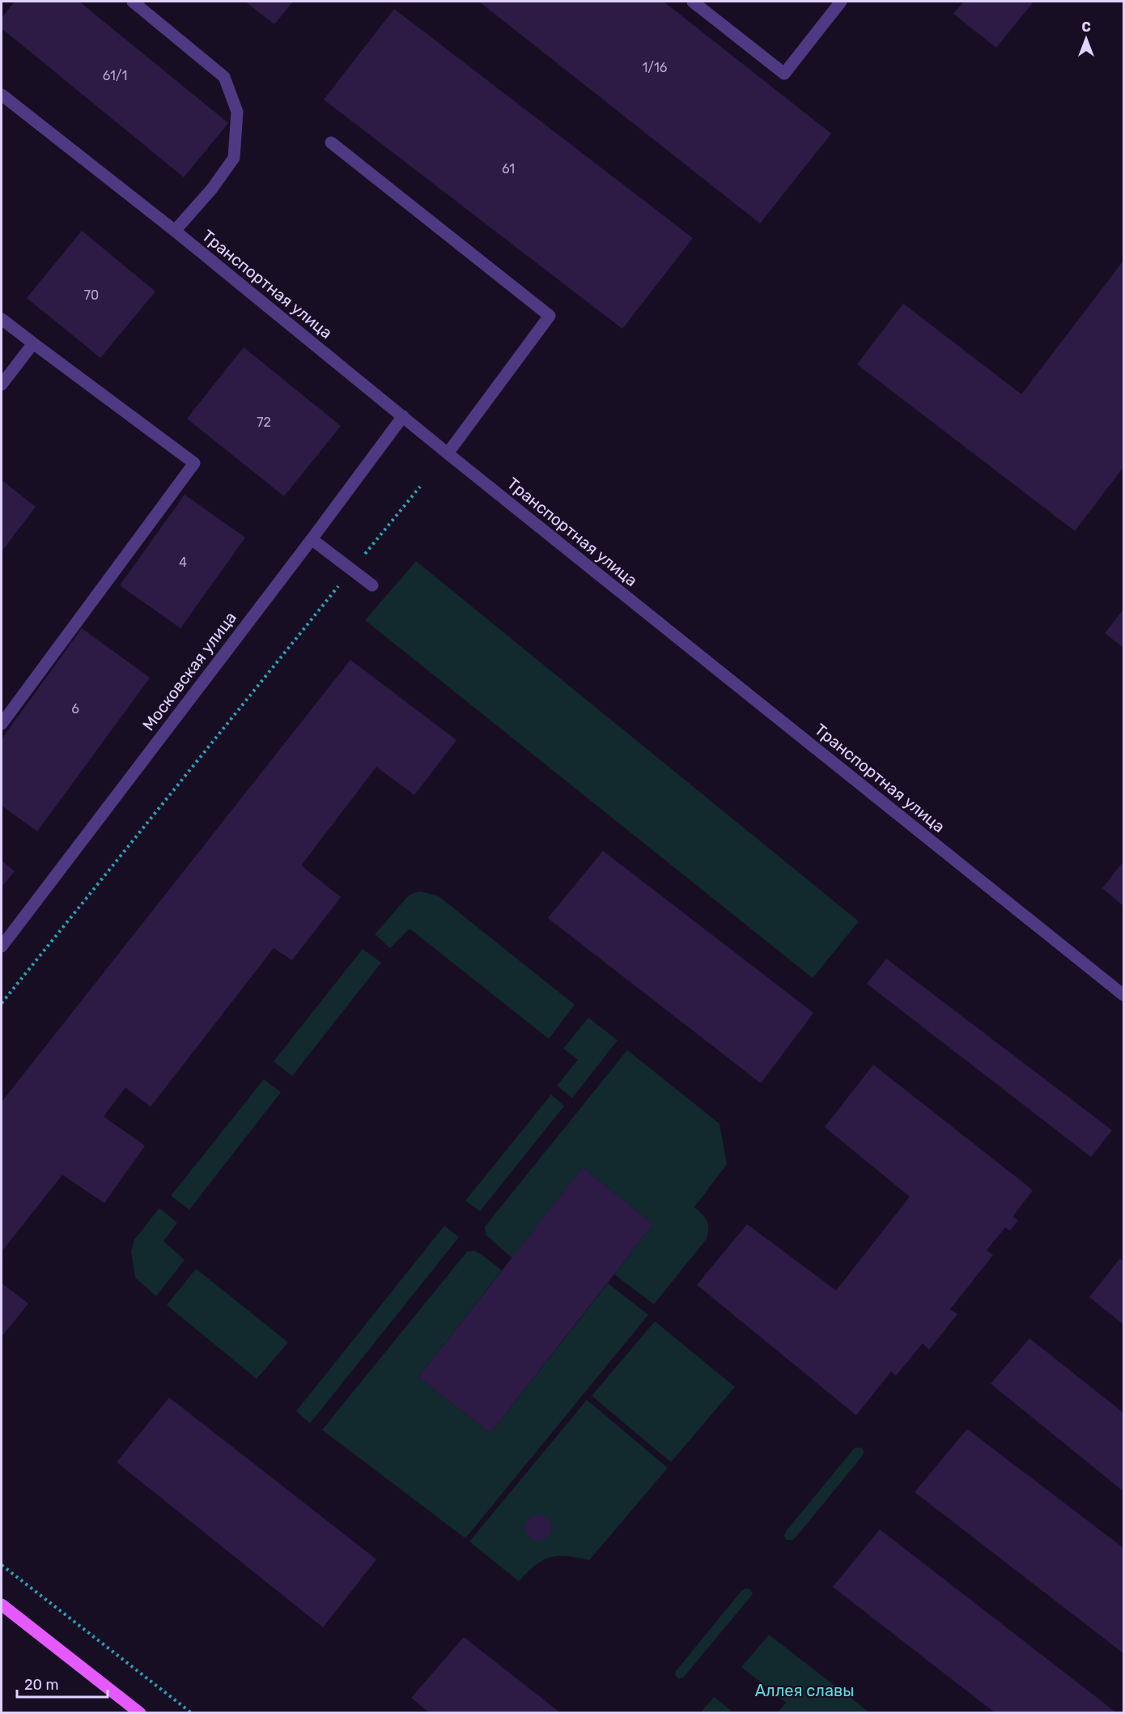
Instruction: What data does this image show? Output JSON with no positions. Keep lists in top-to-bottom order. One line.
{"streets":{"street":["Транспортная улица","Московская улица"]},"crossings":[["Транспортная улица","Московская улица"]],"parks":["Аллея славы"],"house_numbers":["1/16","61/1","61","70","72","4","6"],"scale_bar":"20 m","north":"top"}
